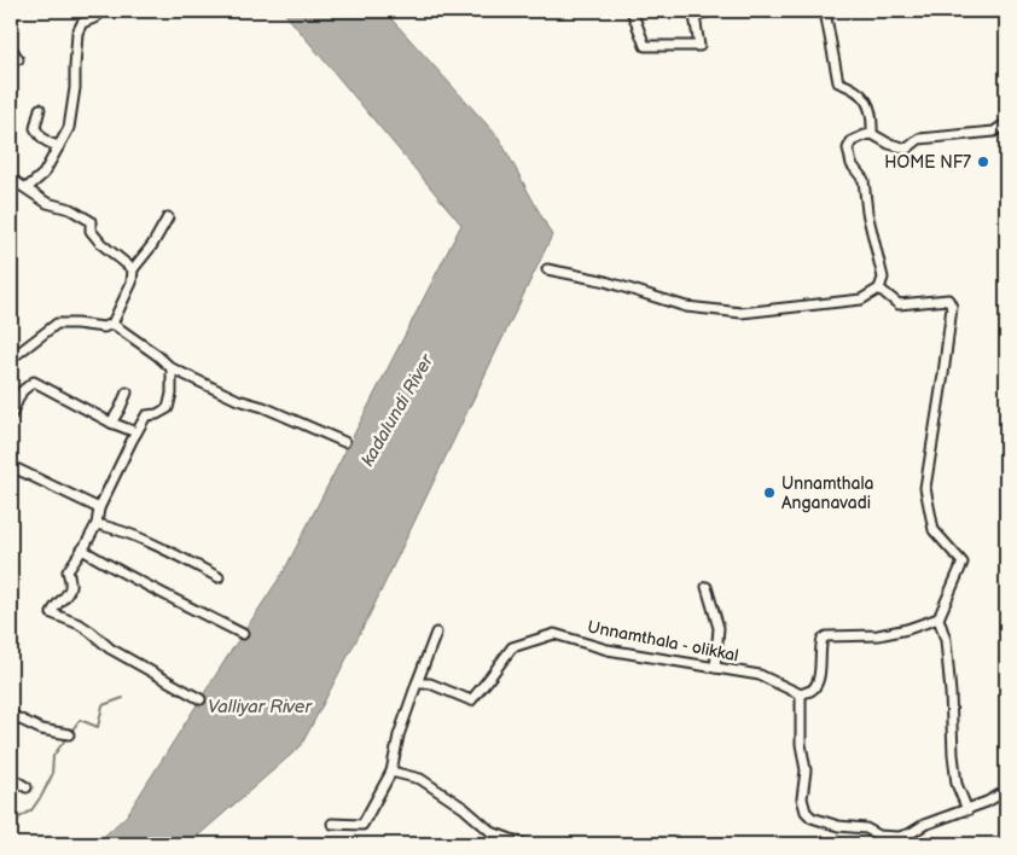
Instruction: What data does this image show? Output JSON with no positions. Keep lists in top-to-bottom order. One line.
{"streets":{"street":["Unnamthala - olikkal"]},"water":["kadalundi River","Valliyar River"],"places":["HOME NF7","Unnamthala Anganavadi"]}
